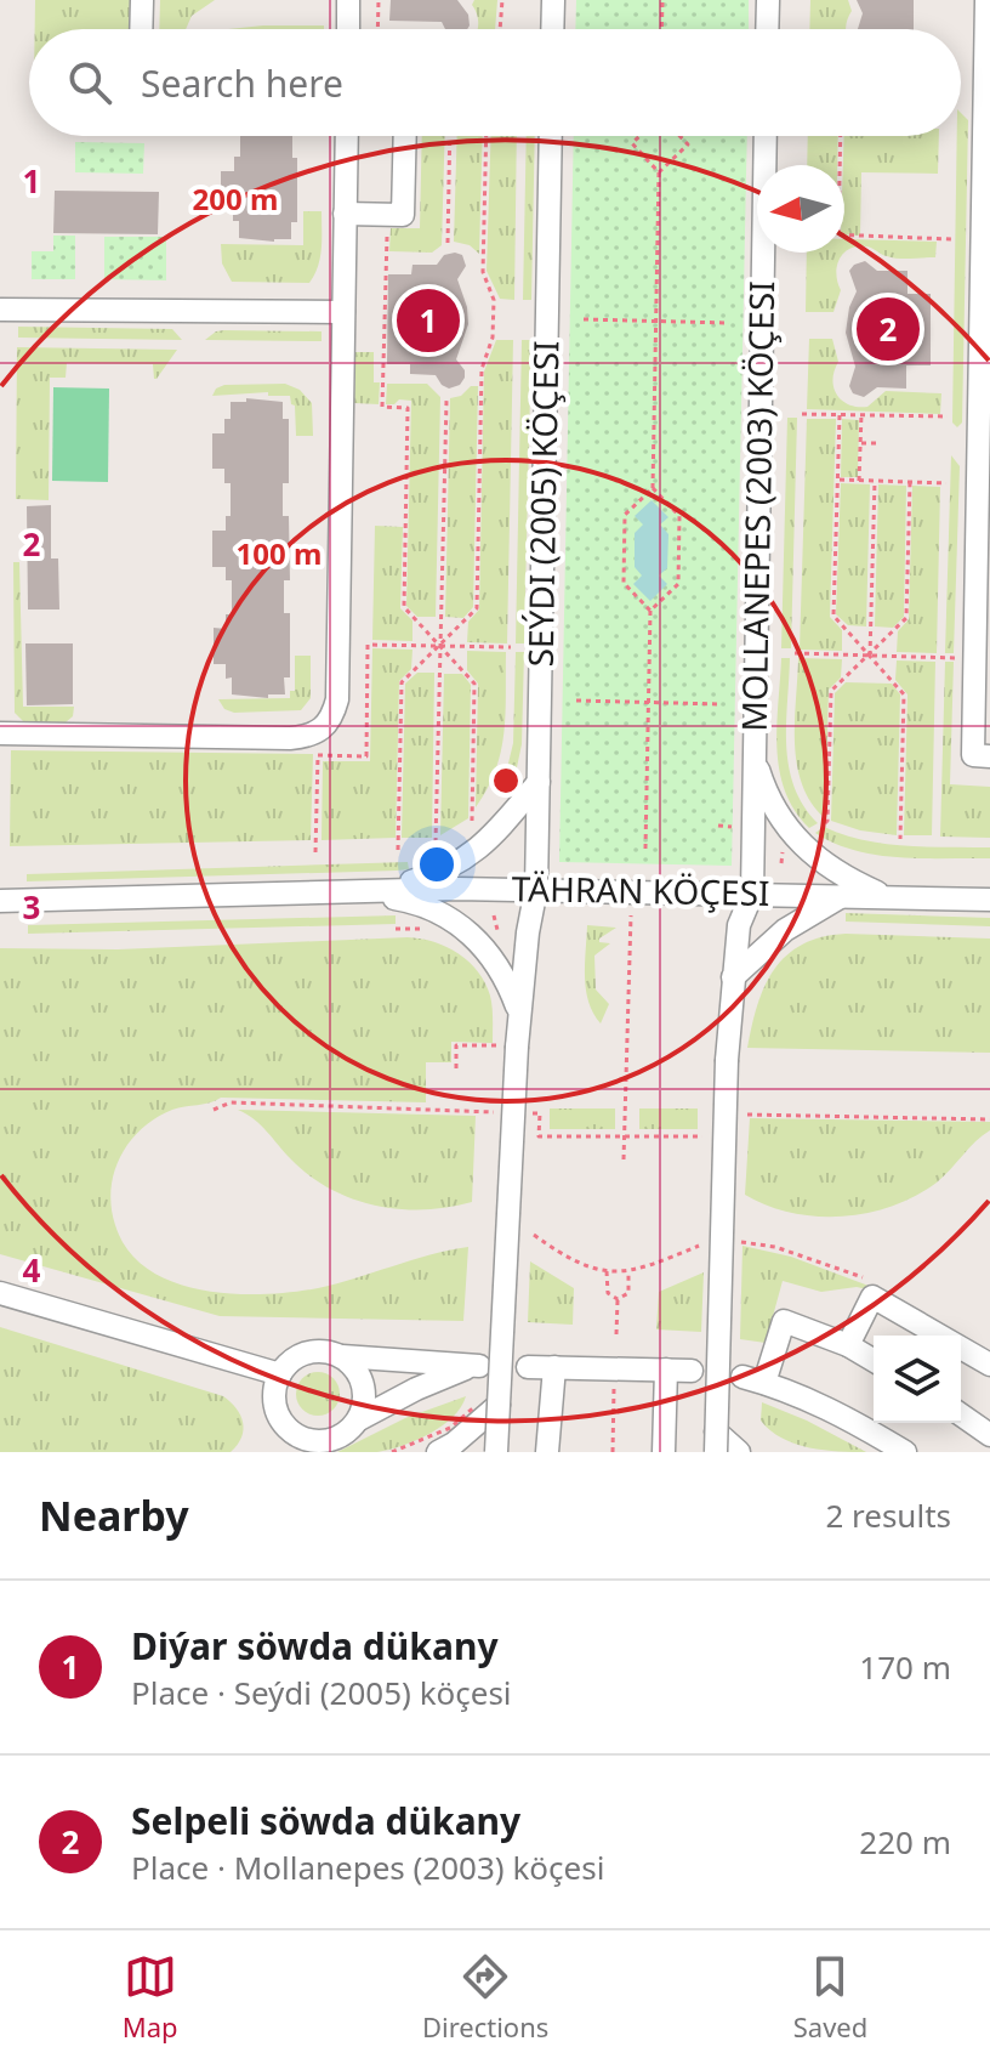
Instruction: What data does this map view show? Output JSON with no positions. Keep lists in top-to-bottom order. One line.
{"streets":{"street":["SEÝDI (2005) KÖÇESI","MOLLANEPES (2003) KÖÇESI","TÄHRAN KÖÇESI"]},"crossings":[["SEÝDI (2005) KÖÇESI","TÄHRAN KÖÇESI"],["MOLLANEPES (2003) KÖÇESI","TÄHRAN KÖÇESI"]],"north":"left","page":{"search":"Search here","pins":["1","2"],"heading":["Nearby","2 results"],"list":[{"mark":"1","name":"Diýar söwda dükany","note":"Place · Seýdi (2005) köçesi","value":"170 m"},{"mark":"2","name":"Selpeli söwda dükany","note":"Place · Mollanepes (2003) köçesi","value":"220 m"}],"nav":["Map","Directions","Saved"]},"grid":{"rows":["1","2","3","4"]},"rings":["200 m","100 m"]}
